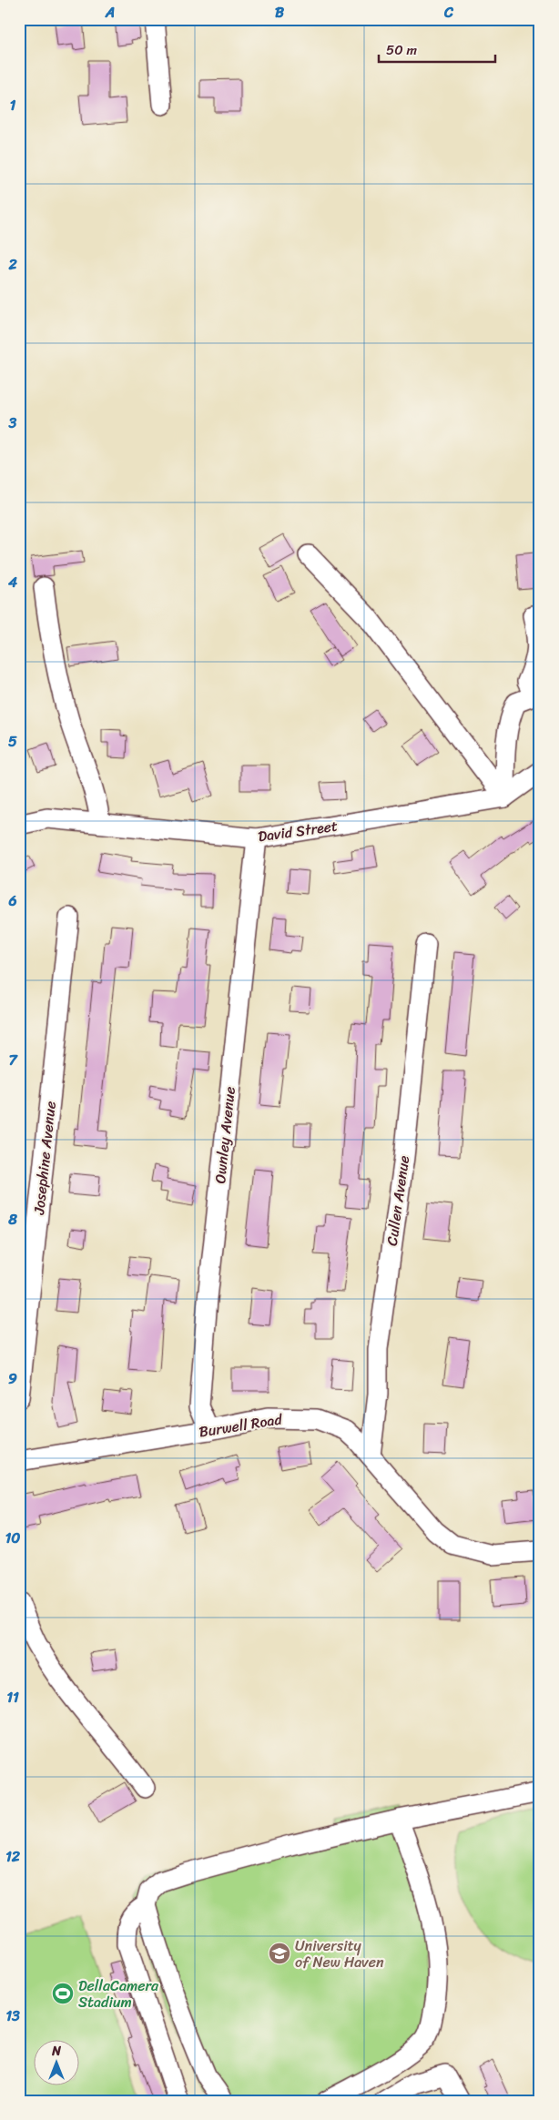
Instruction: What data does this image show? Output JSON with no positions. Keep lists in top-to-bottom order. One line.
{"streets":{"street":["David Street","Ownley Avenue","Josephine Avenue","Cullen Avenue","Burwell Road"]},"crossings":[["David Street","Ownley Avenue"],["Ownley Avenue","Burwell Road"],["Cullen Avenue","Burwell Road"]],"places":{"school or university":["University of New Haven"],"sports":["DellaCamera Stadium"]},"scale_bar":"50 m","north":"top","grid":{"columns":["A","B","C"],"rows":["1","2","3","4","5","6","7","8","9","10","11","12","13"]}}
